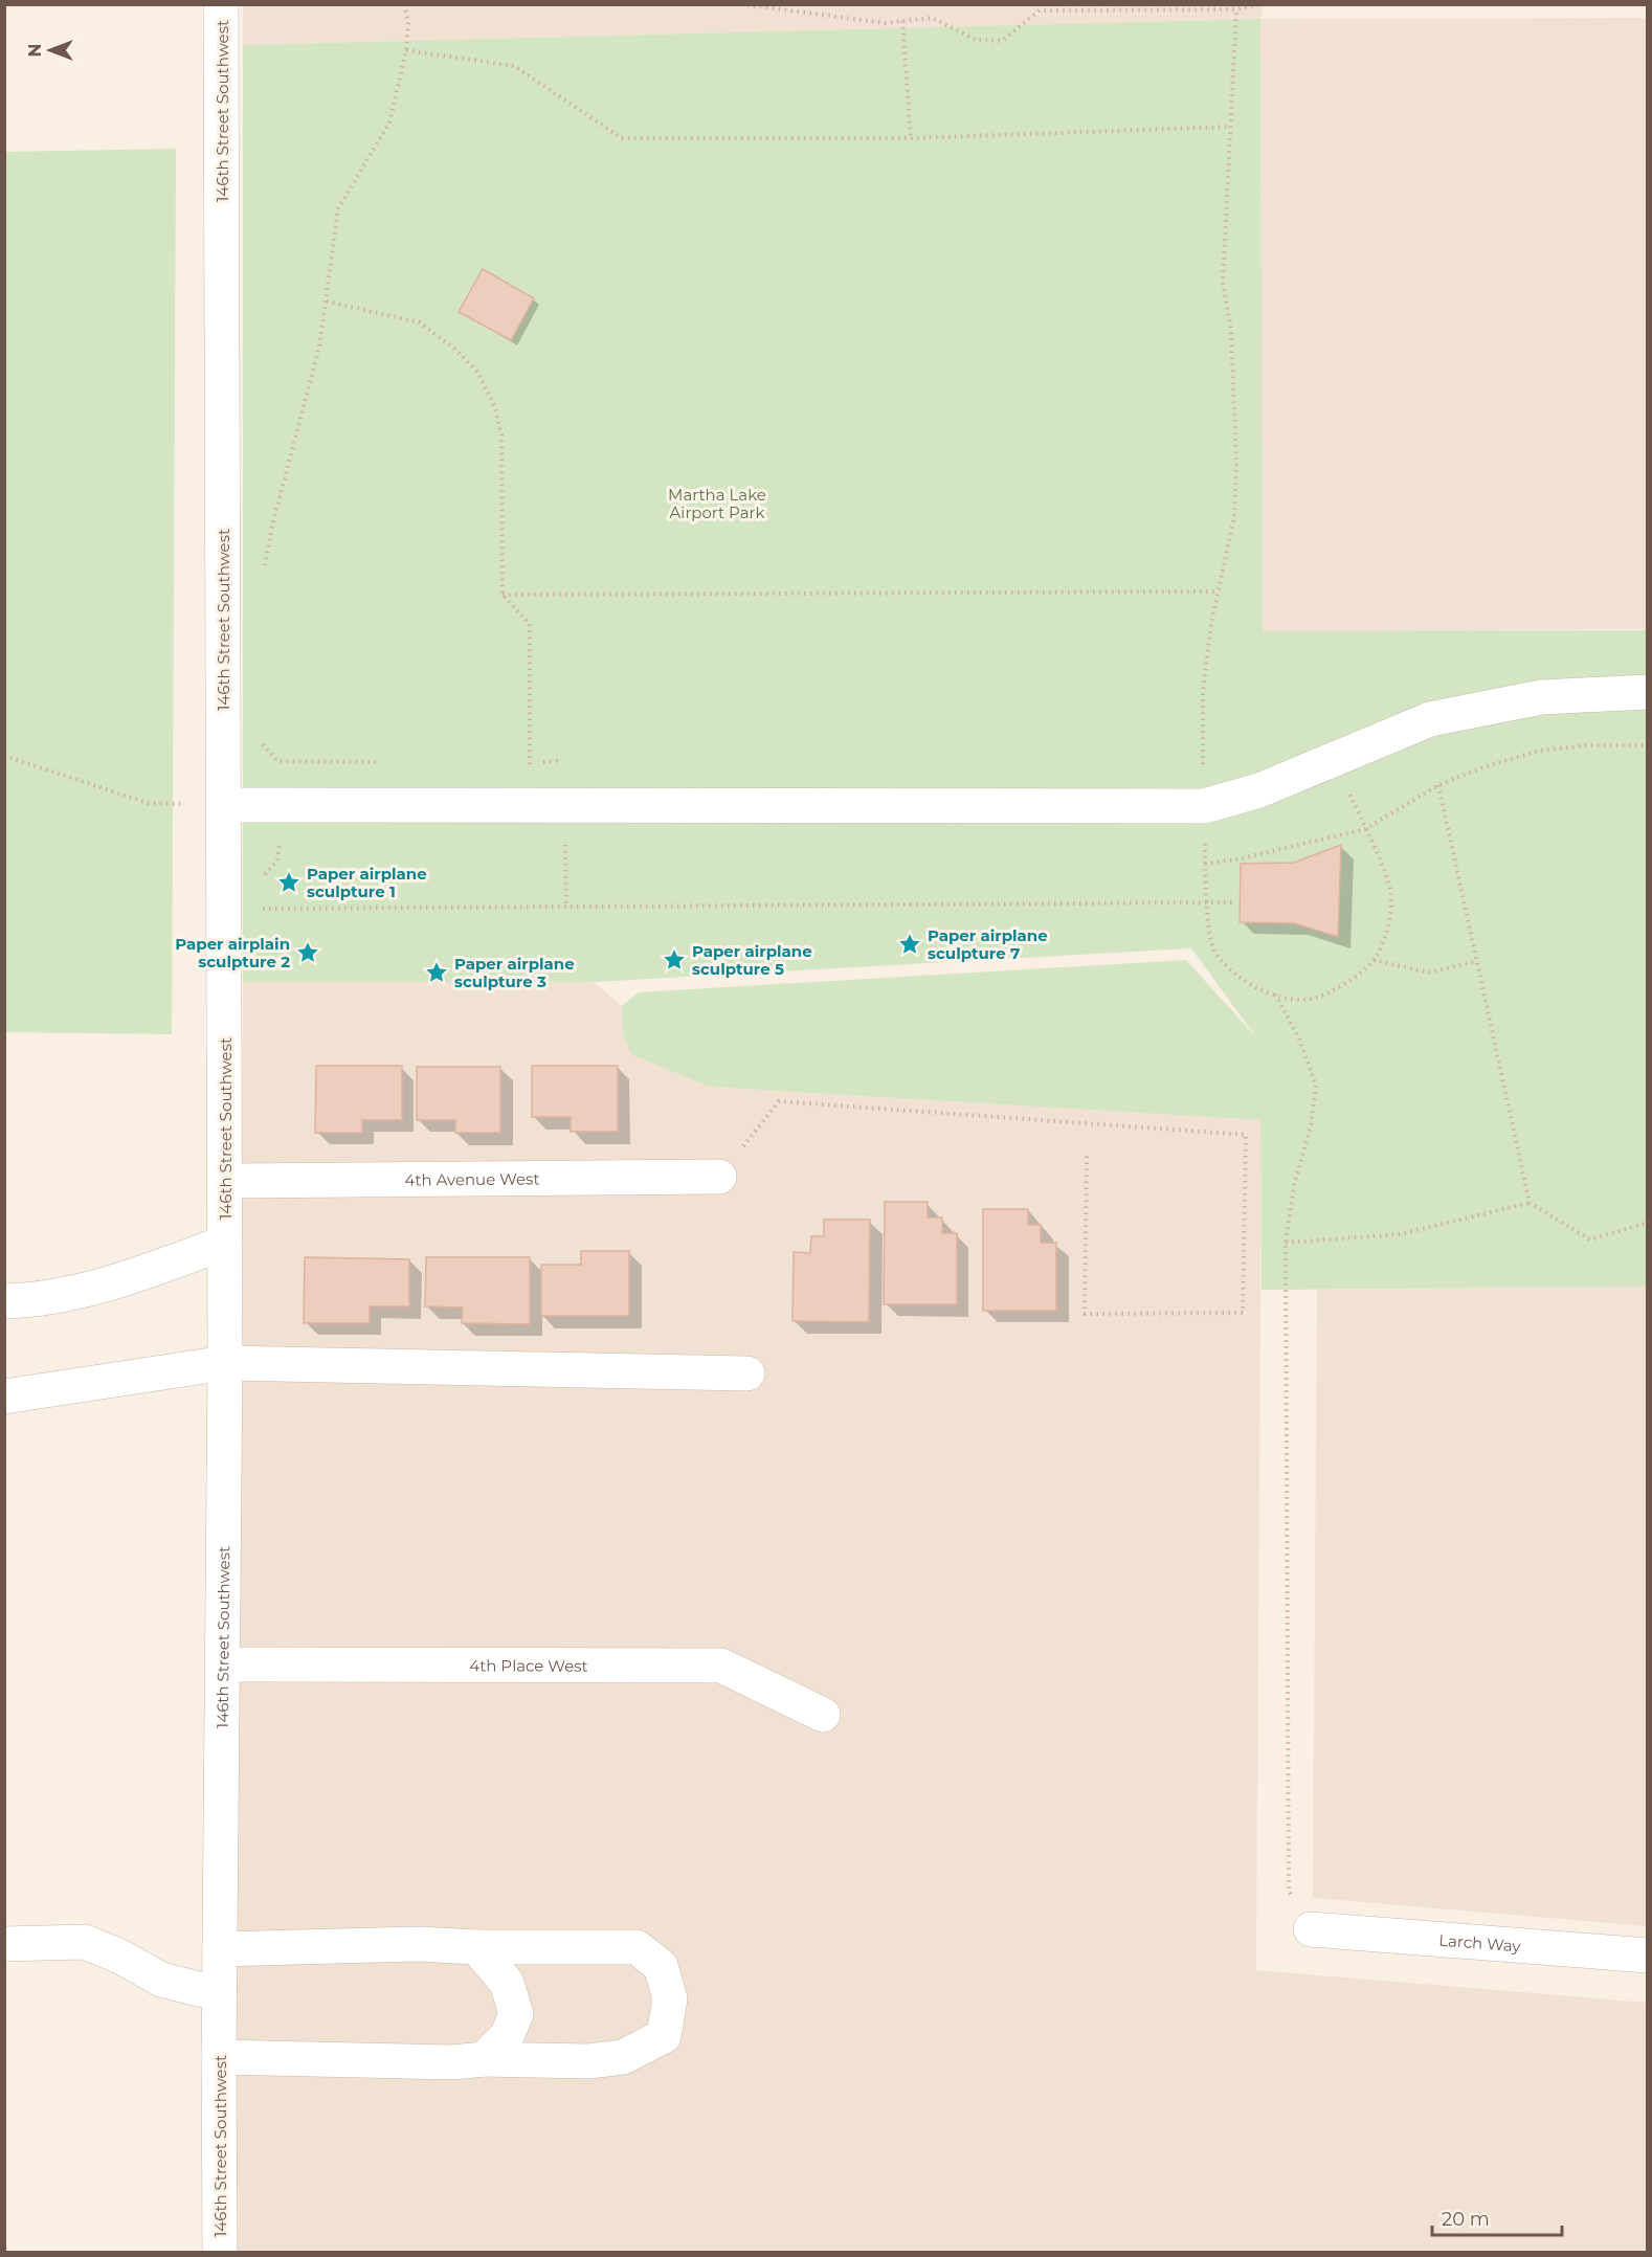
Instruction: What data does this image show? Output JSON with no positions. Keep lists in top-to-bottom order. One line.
{"streets":{"street":["146th Street Southwest","4th Avenue West","4th Place West","Larch Way"]},"crossings":[["146th Street Southwest","4th Avenue West"],["146th Street Southwest","4th Place West"]],"parks":["Martha Lake Airport Park"],"places":{"place":["Paper airplane sculpture 1","Paper airplane sculpture 7","Paper airplain sculpture 2","Paper airplane sculpture 5","Paper airplane sculpture 3"]},"scale_bar":"20 m","north":"left"}
